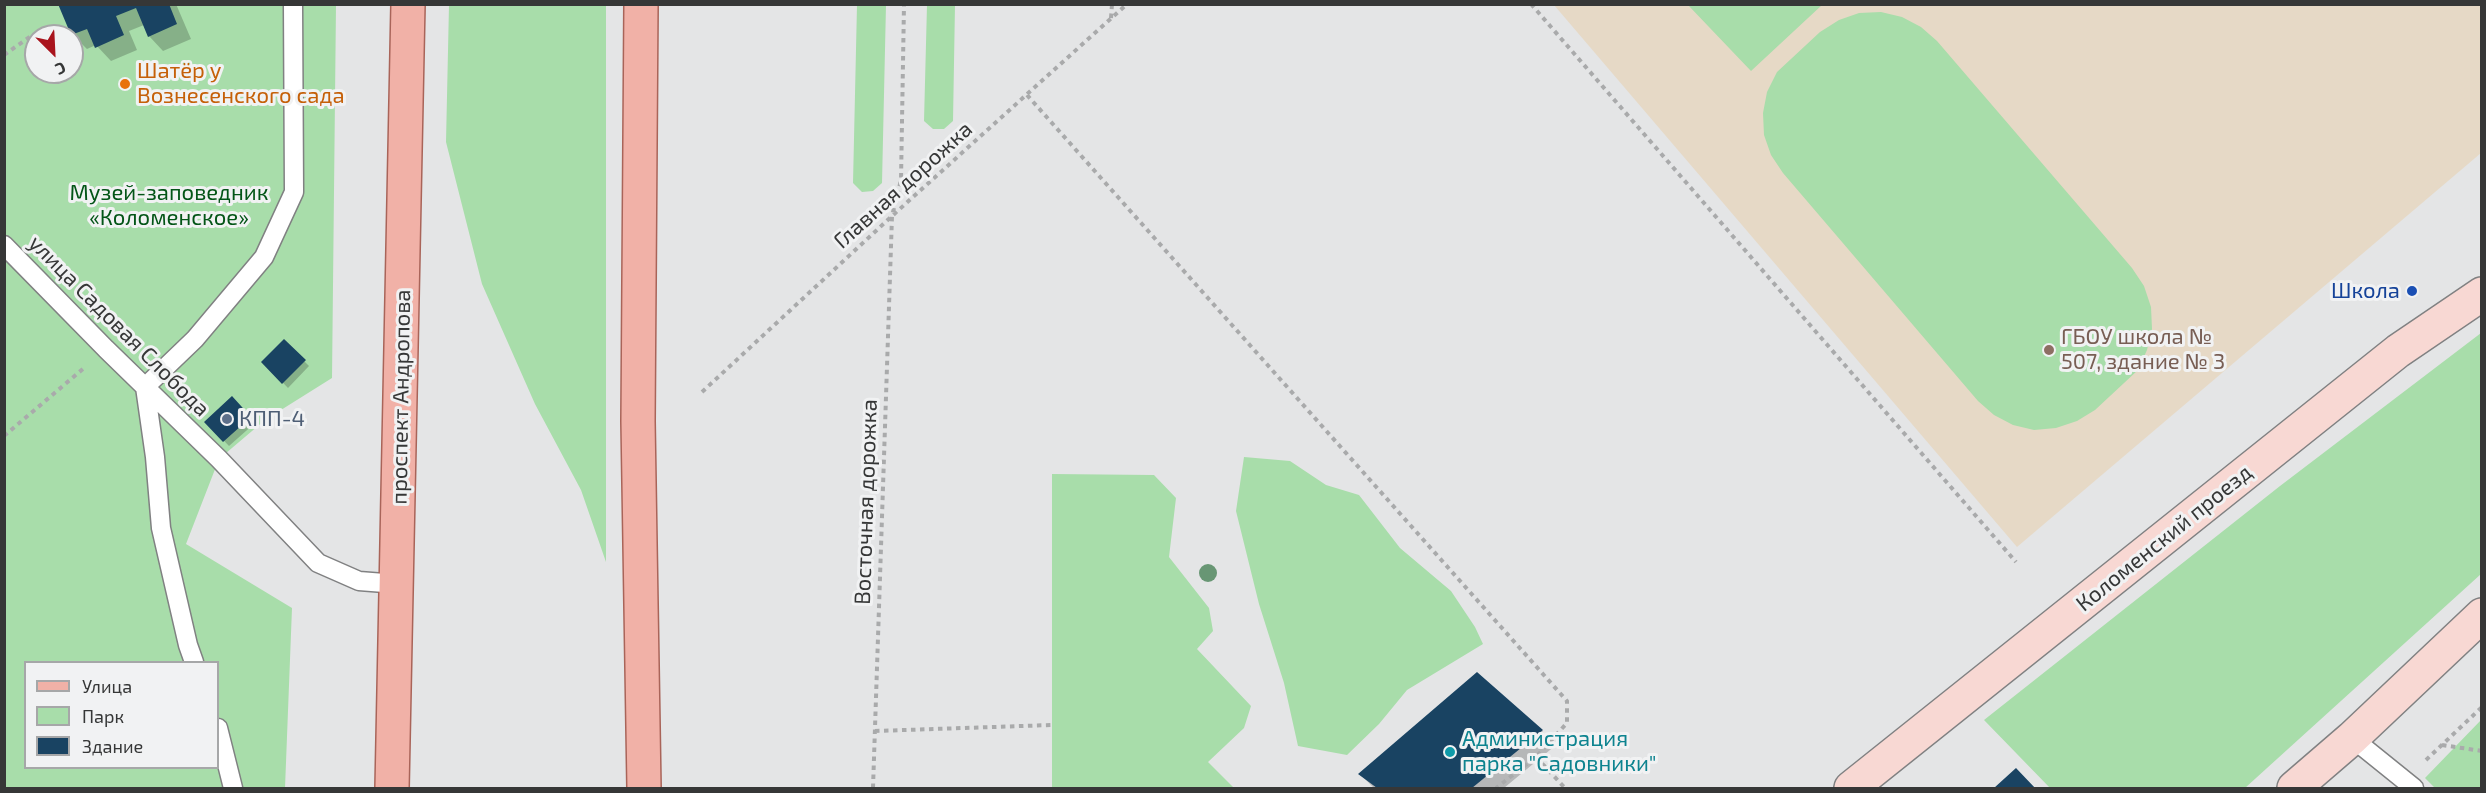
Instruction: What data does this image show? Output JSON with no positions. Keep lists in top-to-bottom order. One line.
{"streets":{"main road":["проспект Андропова","Коломенский проезд"],"lane":["улица Садовая Слобода"],"path":["Главная дорожка","Восточная дорожка"]},"crossings":[["Главная дорожка","Восточная дорожка"],["улица Садовая Слобода","проспект Андропова"]],"parks":["Музей-заповедник «Коломенское»"],"places":["Шатёр у Вознесенского сада","Школа","ГБОУ школа № 507, здание № 3","КПП-4","Администрация парка \"Садовники\""],"legend":["Улица","Парк","Здание"],"north":"bottom right"}
